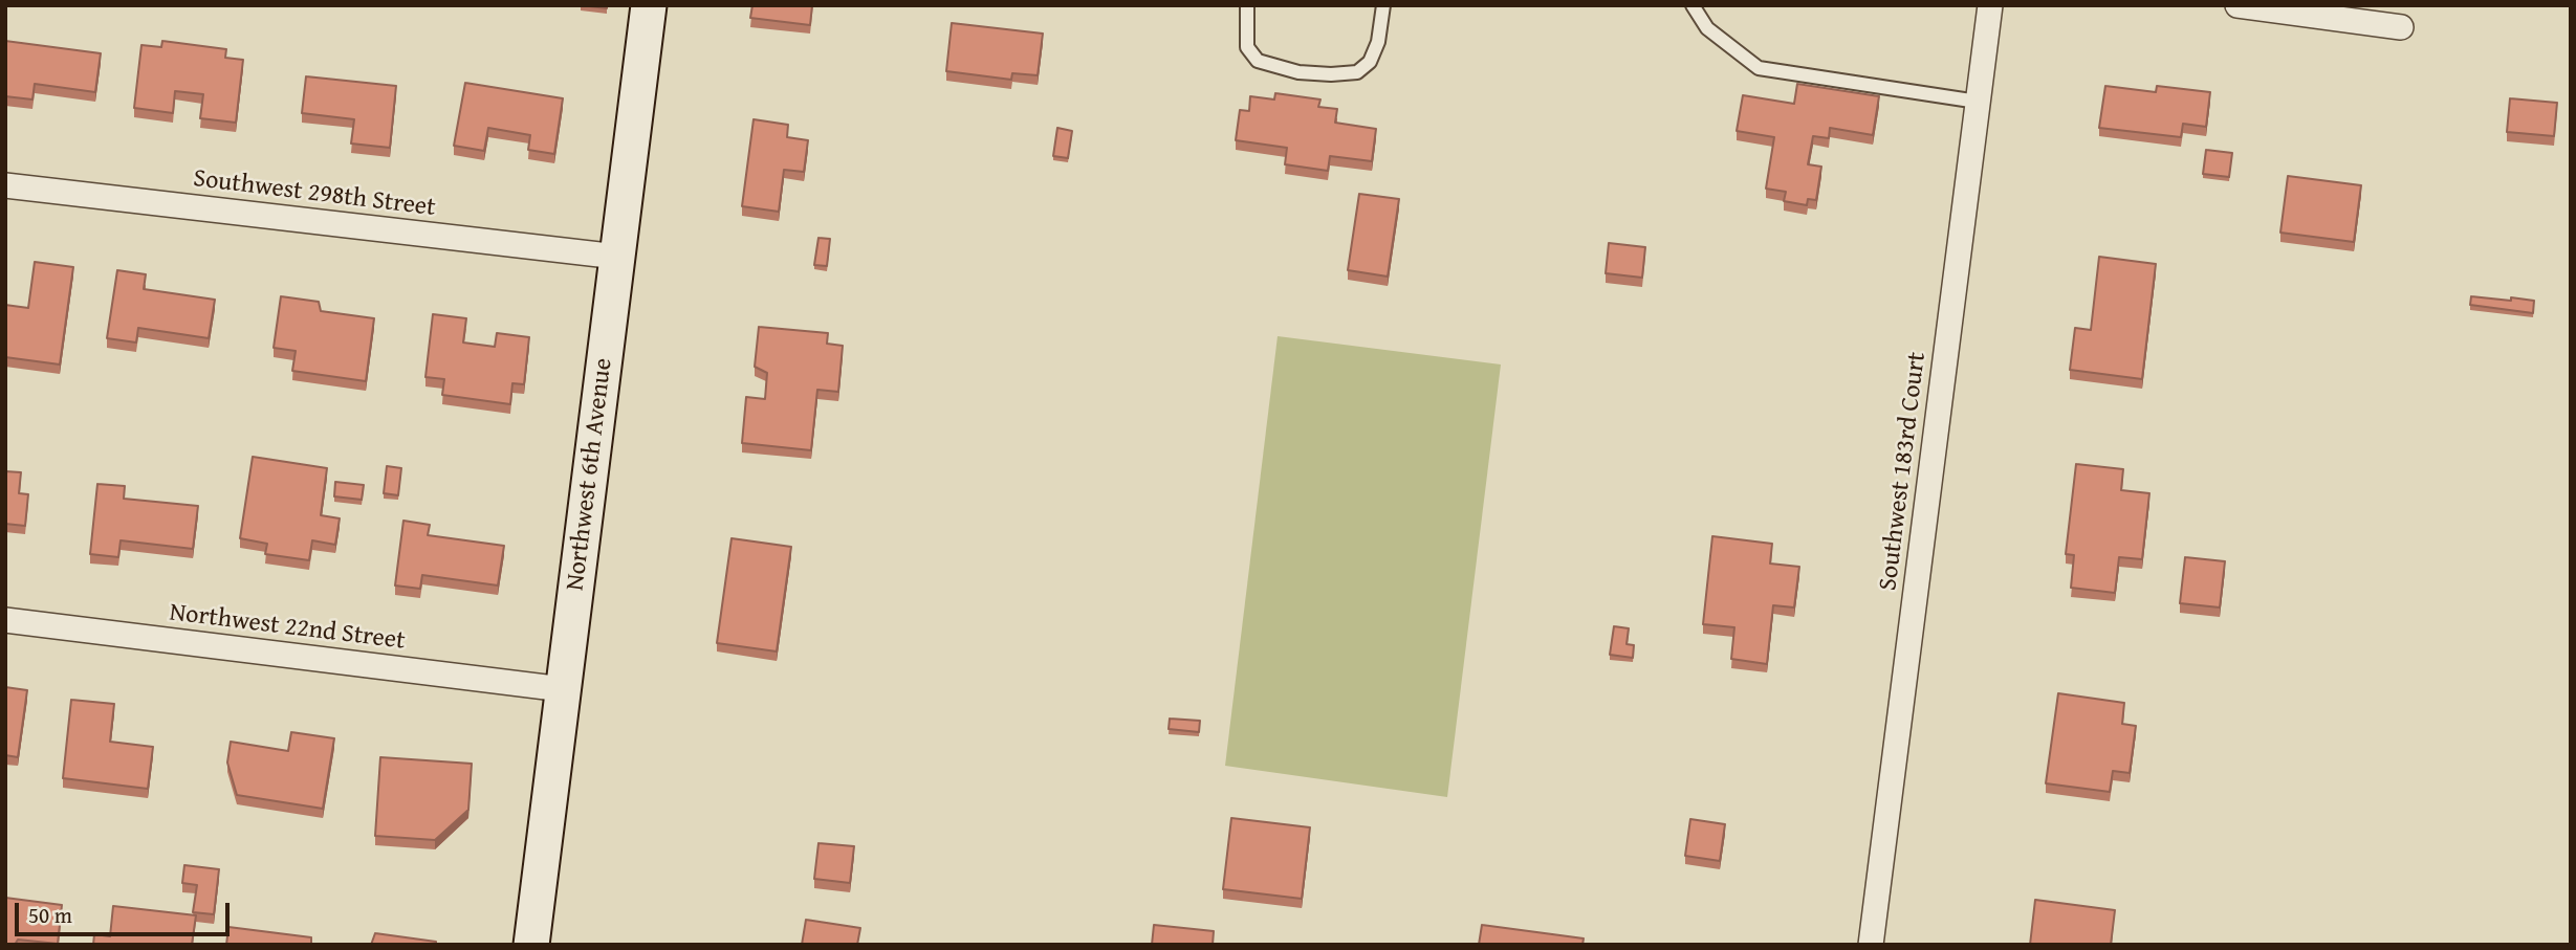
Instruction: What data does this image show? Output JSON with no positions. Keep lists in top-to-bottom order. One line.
{"streets":{"street":["Southwest 298th Street","Southwest 183rd Court","Northwest 6th Avenue","Northwest 22nd Street"]},"crossings":[["Southwest 298th Street","Northwest 6th Avenue"],["Northwest 6th Avenue","Northwest 22nd Street"]],"scale_bar":"50 m"}
